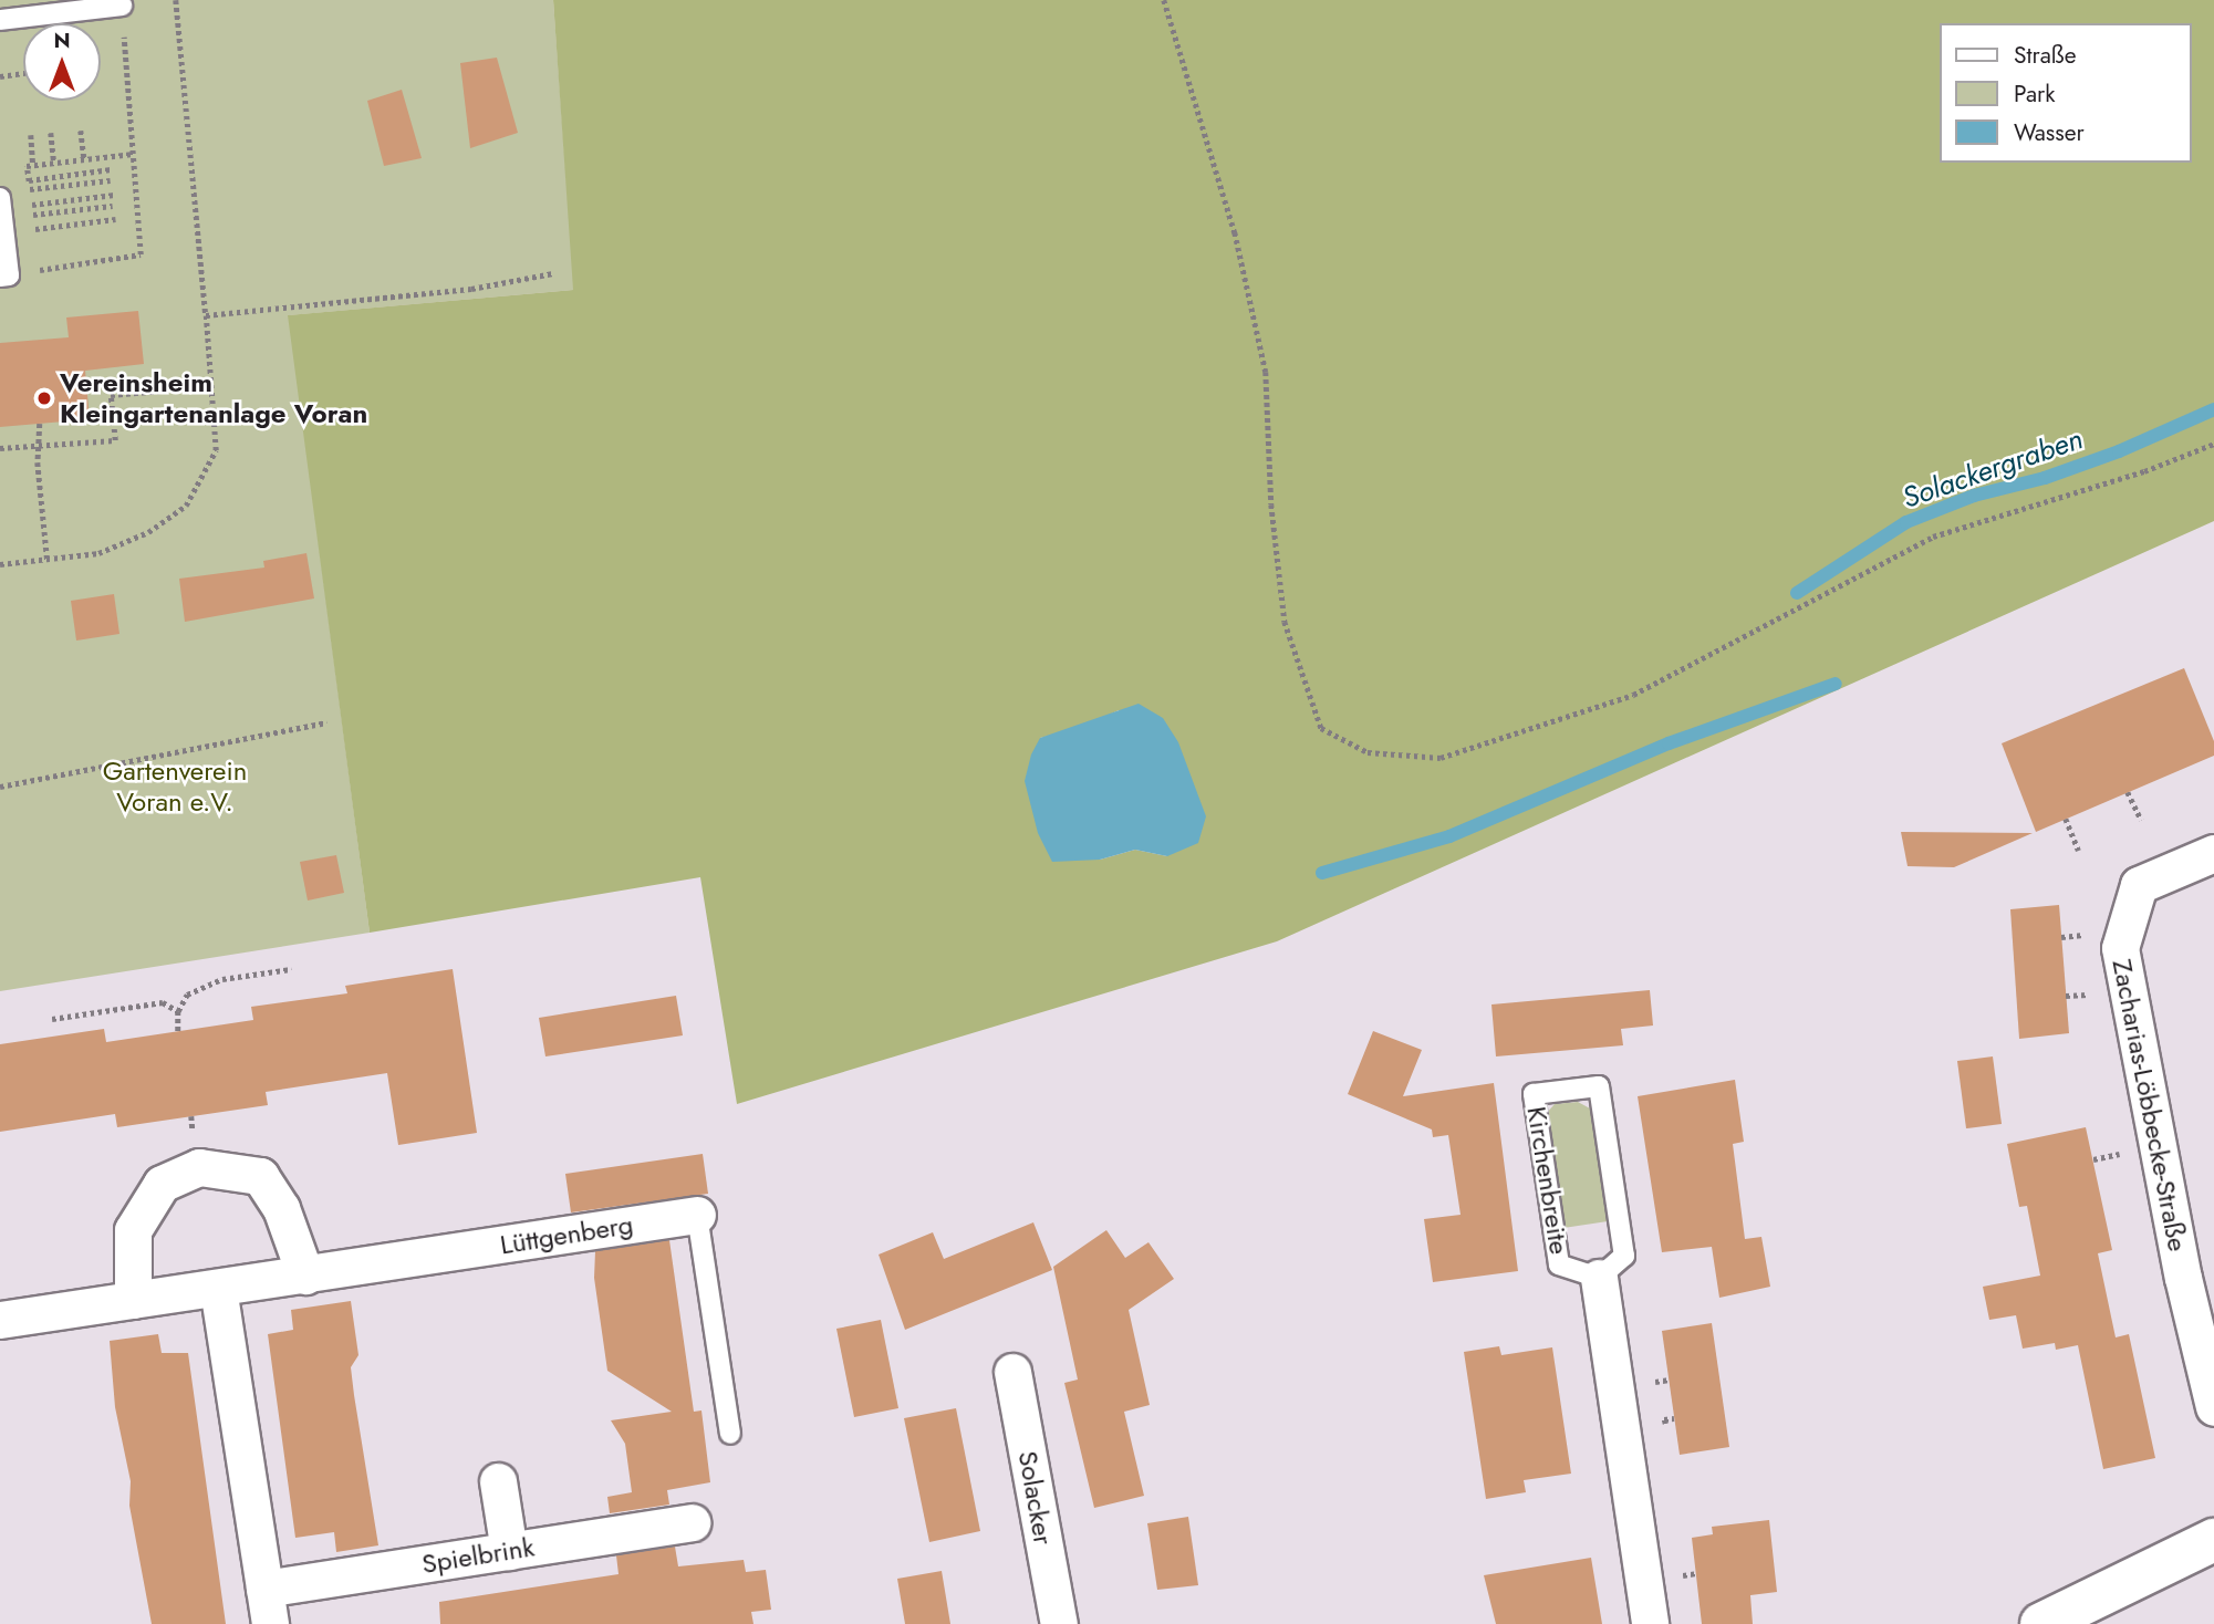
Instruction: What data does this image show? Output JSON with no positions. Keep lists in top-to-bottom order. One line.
{"streets":{"street":["Zacharias-Löbbecke-Straße","Kirchenbreite","Lüttgenberg","Solacker","Spielbrink"]},"water":["Solackergraben"],"parks":["Gartenverein Voran e.V."],"places":["Vereinsheim Kleingartenanlage Voran"],"legend":["Straße","Park","Wasser"],"north":"top"}
